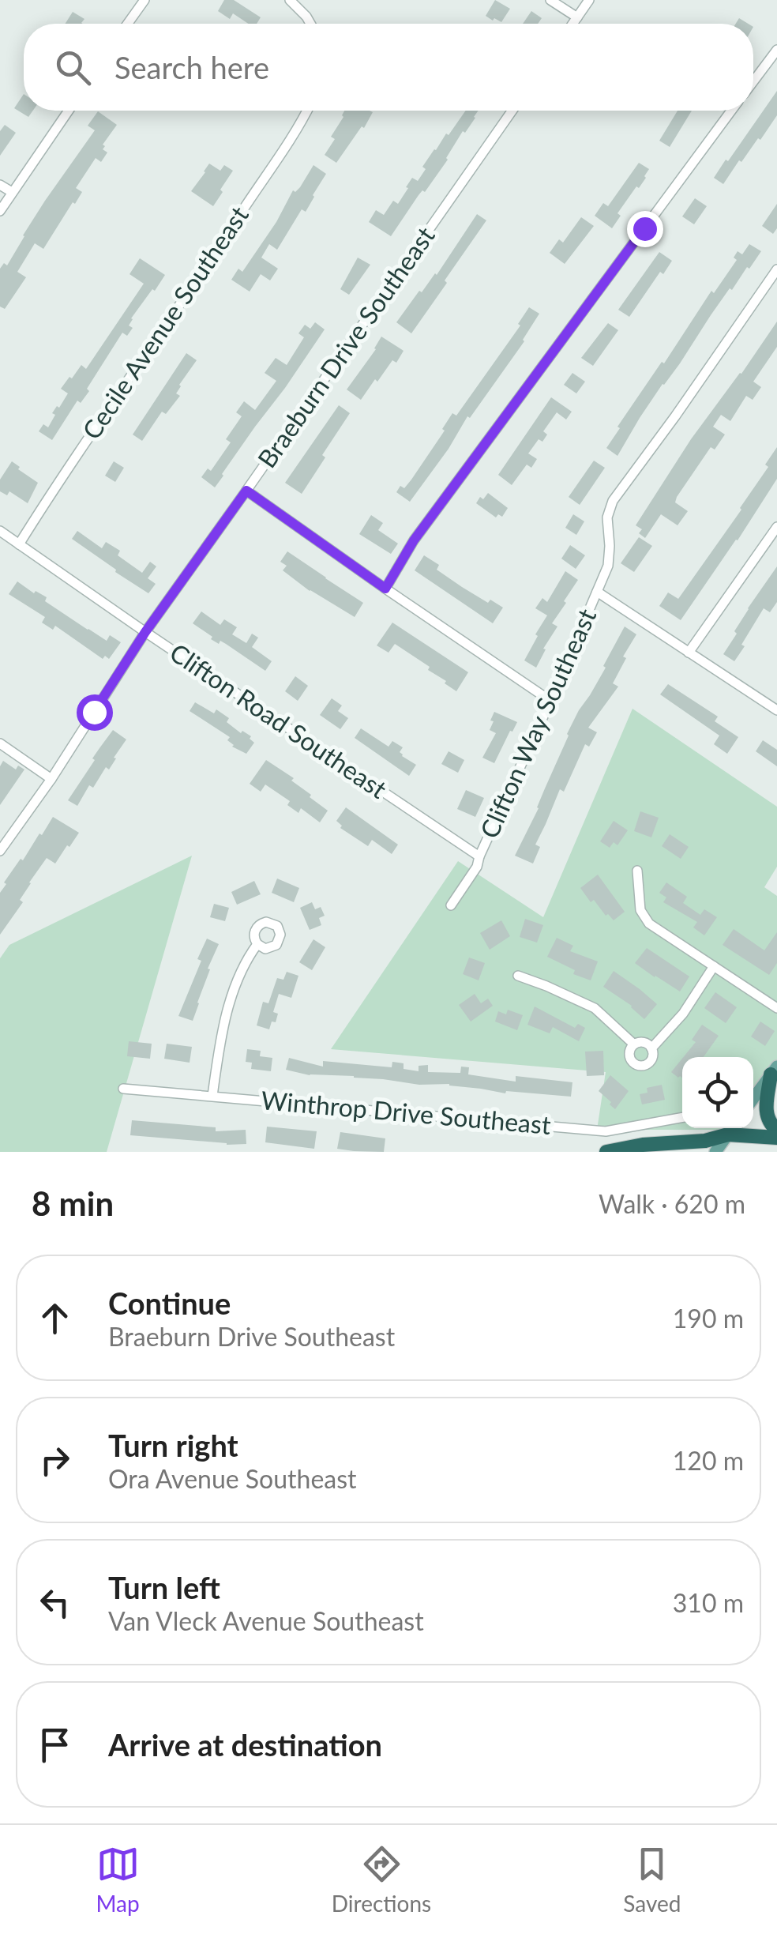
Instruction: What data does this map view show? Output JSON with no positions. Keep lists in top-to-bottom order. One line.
{"streets":{"street":["Cecile Avenue Southeast","Braeburn Drive Southeast","Clifton Road Southeast","Clifton Way Southeast","Winthrop Drive Southeast"]},"crossings":[["Cecile Avenue Southeast","Clifton Road Southeast"],["Braeburn Drive Southeast","Clifton Road Southeast"],["Clifton Road Southeast","Clifton Way Southeast"]],"page":{"search":"Search here","heading":["8 min","Walk · 620 m"],"list":[["Continue","Braeburn Drive Southeast","190 m"],["Turn right","Ora Avenue Southeast","120 m"],["Turn left","Van Vleck Avenue Southeast","310 m"],"Arrive at destination"],"nav":["Map","Directions","Saved"]}}
